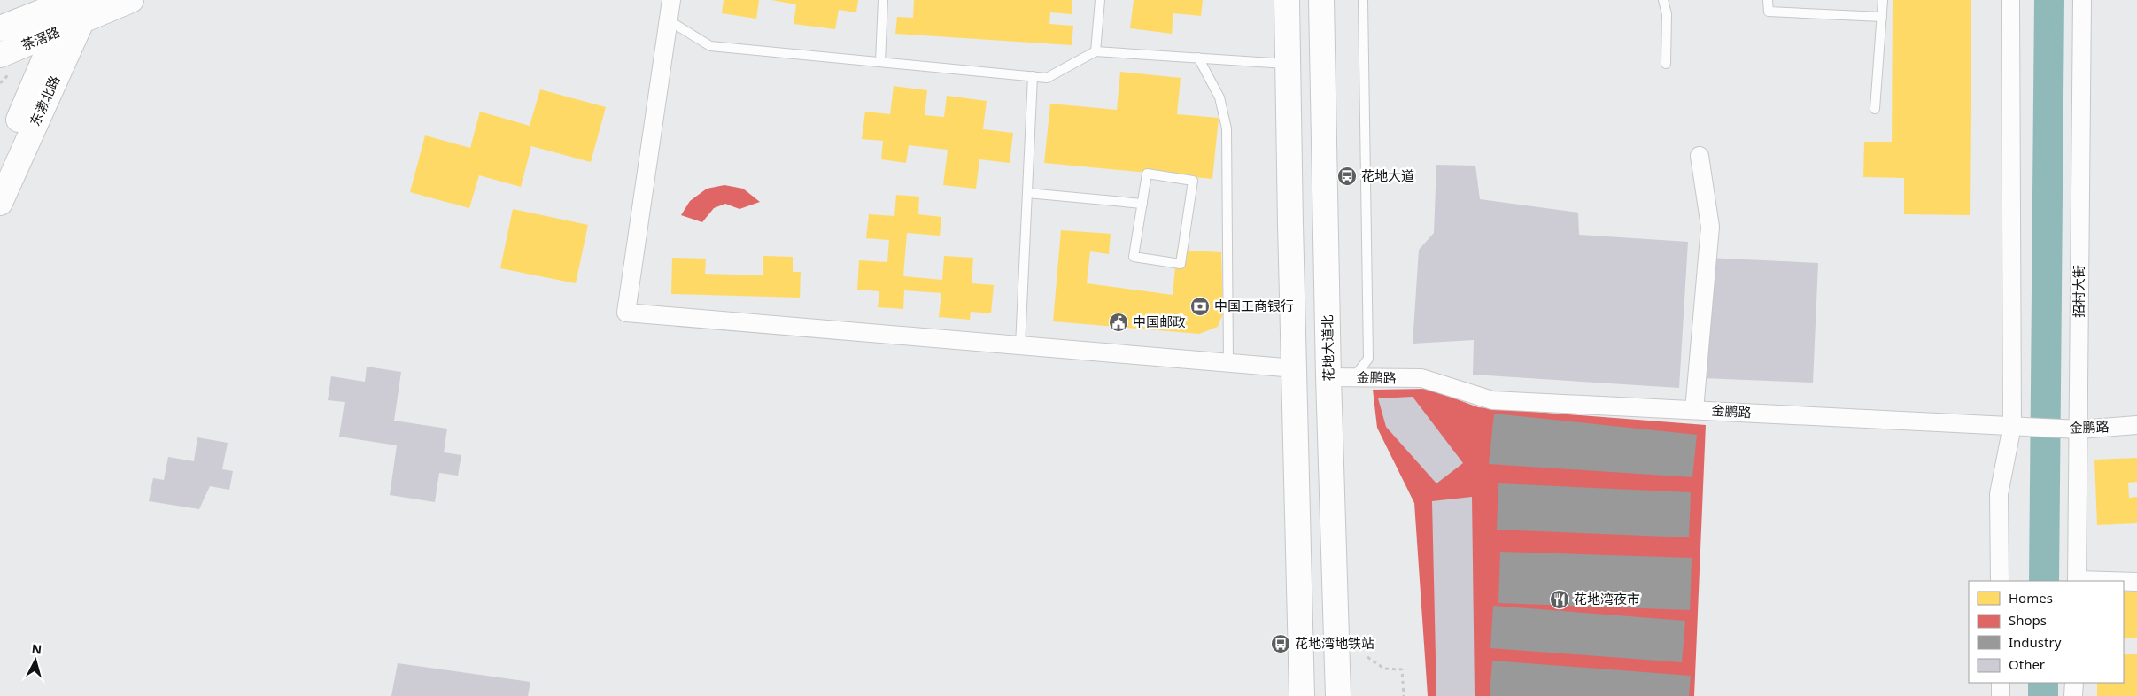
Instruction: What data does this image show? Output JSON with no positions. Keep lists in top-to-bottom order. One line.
{"streets":{"main road":["茶滘路","东漖北路","花地大道北"],"street":["招村大街","金鹏路"]},"crossings":[["茶滘路","东漖北路"],["招村大街","金鹏路"],["花地大道北","金鹏路"]],"places":{"bus stop":["花地大道","花地湾地铁站"],"bank":["中国工商银行"],"public building":["中国邮政"],"restaurant":["花地湾夜市"]},"legend":["Homes","Shops","Industry","Other"],"north":"top"}
